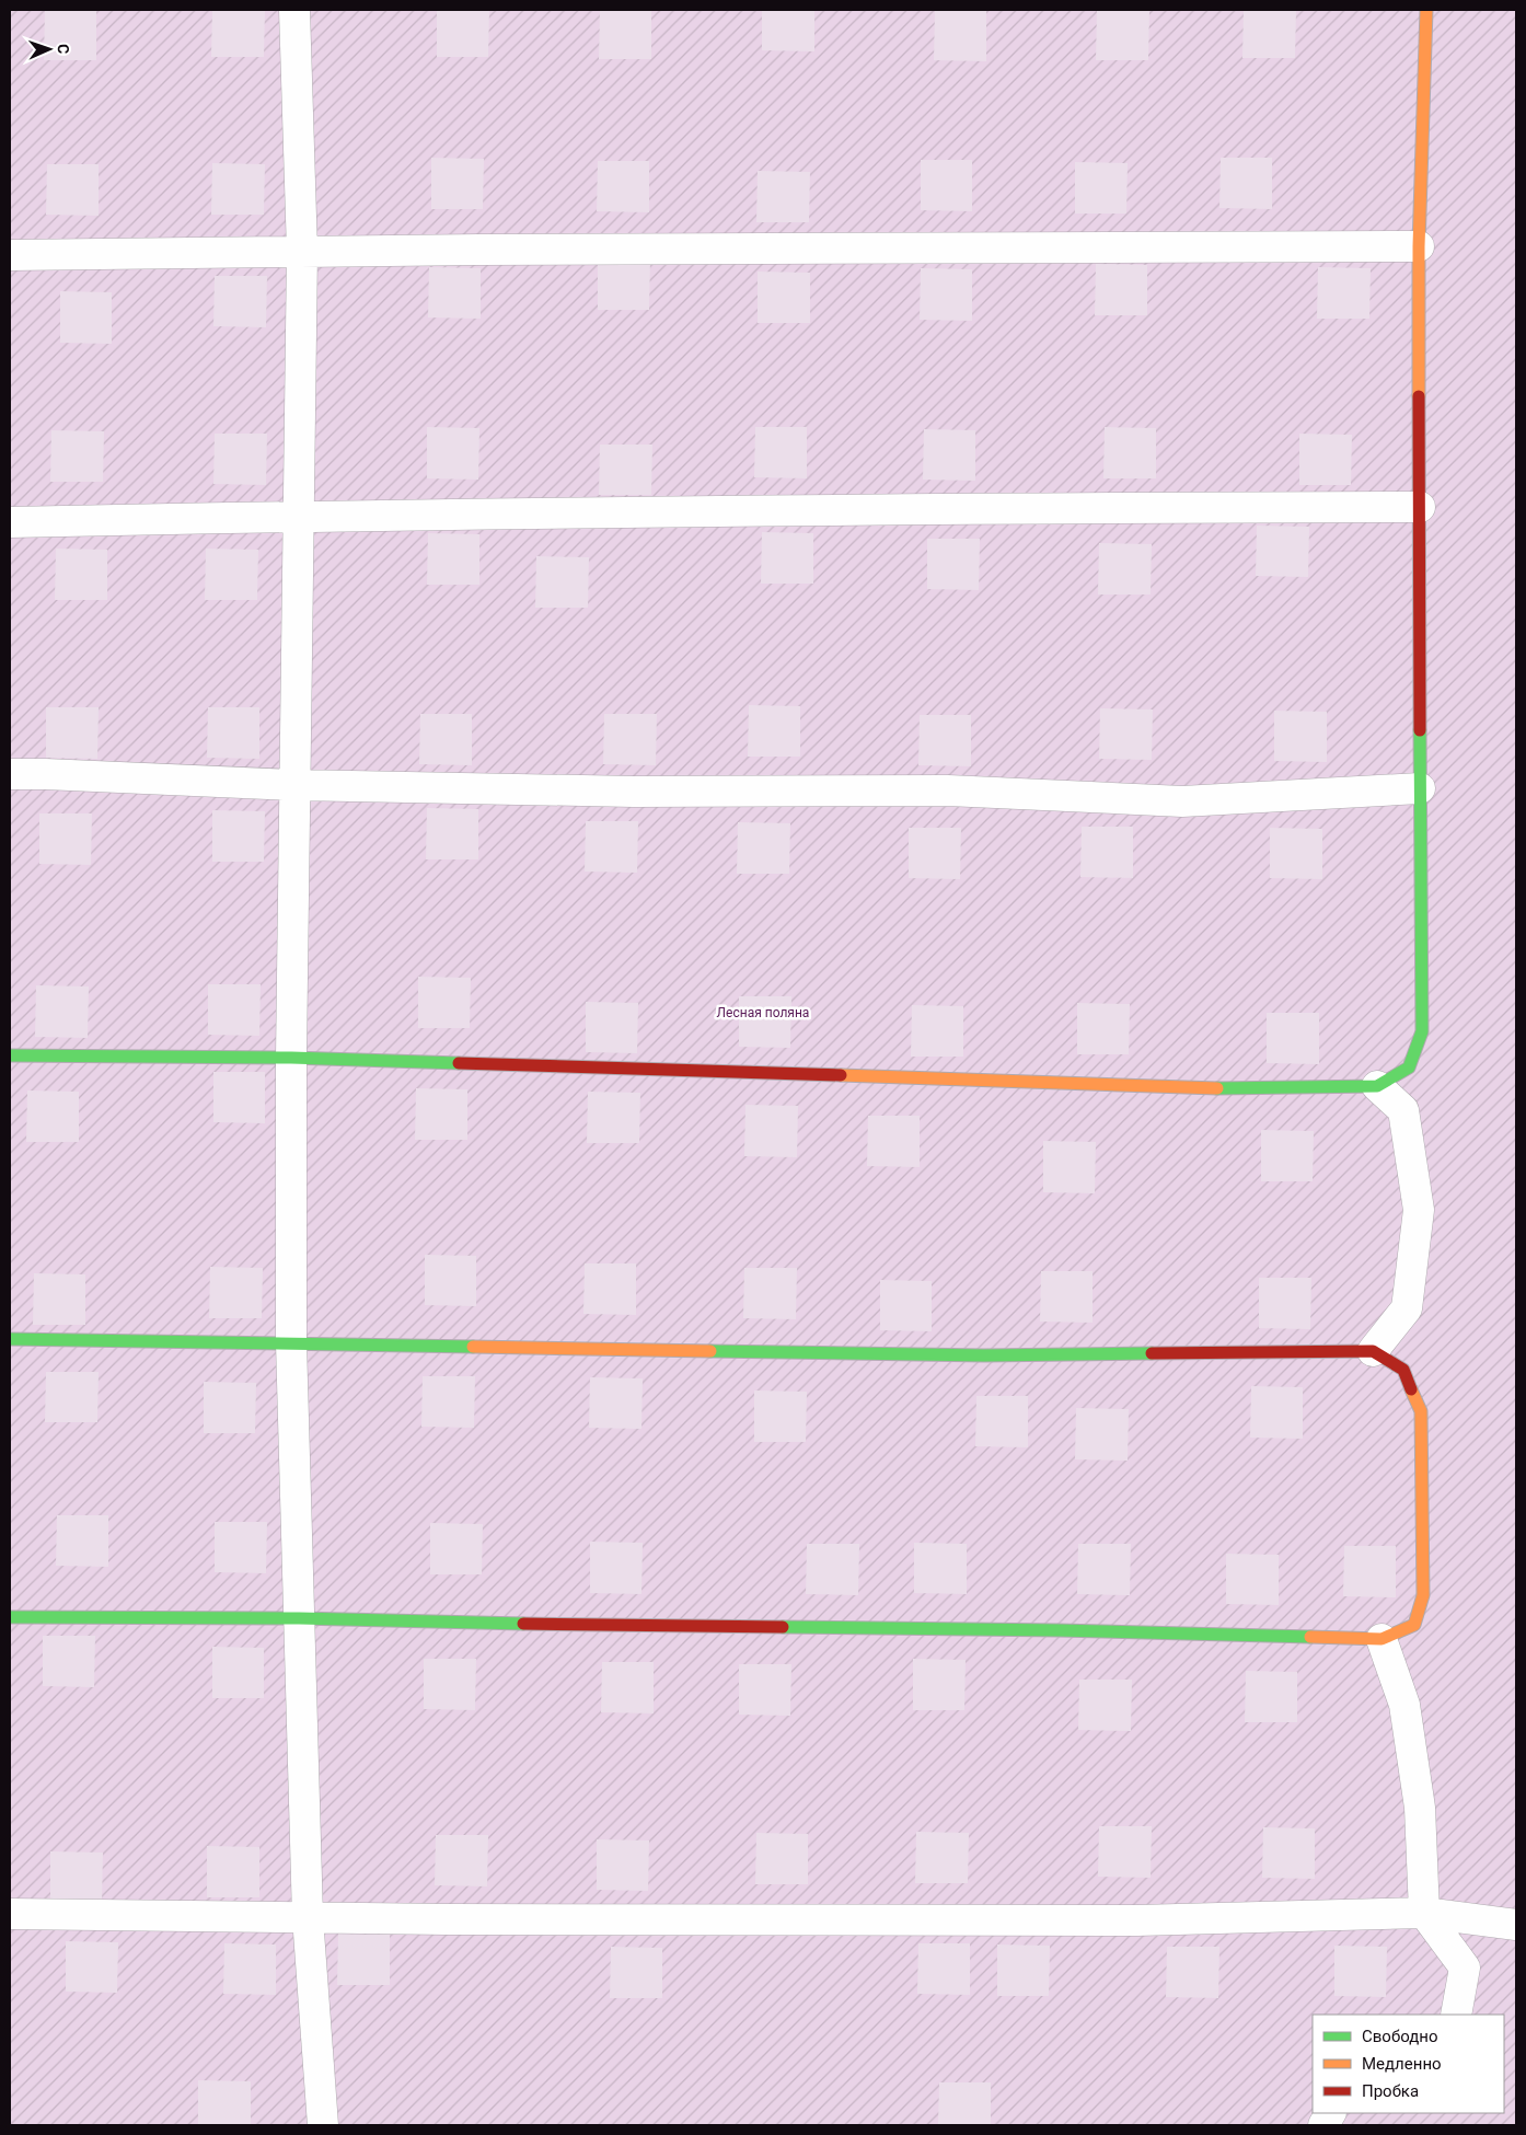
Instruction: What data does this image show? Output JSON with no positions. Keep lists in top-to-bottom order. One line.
{"parks":["Лесная поляна"],"legend":["Свободно","Медленно","Пробка"],"north":"right"}
